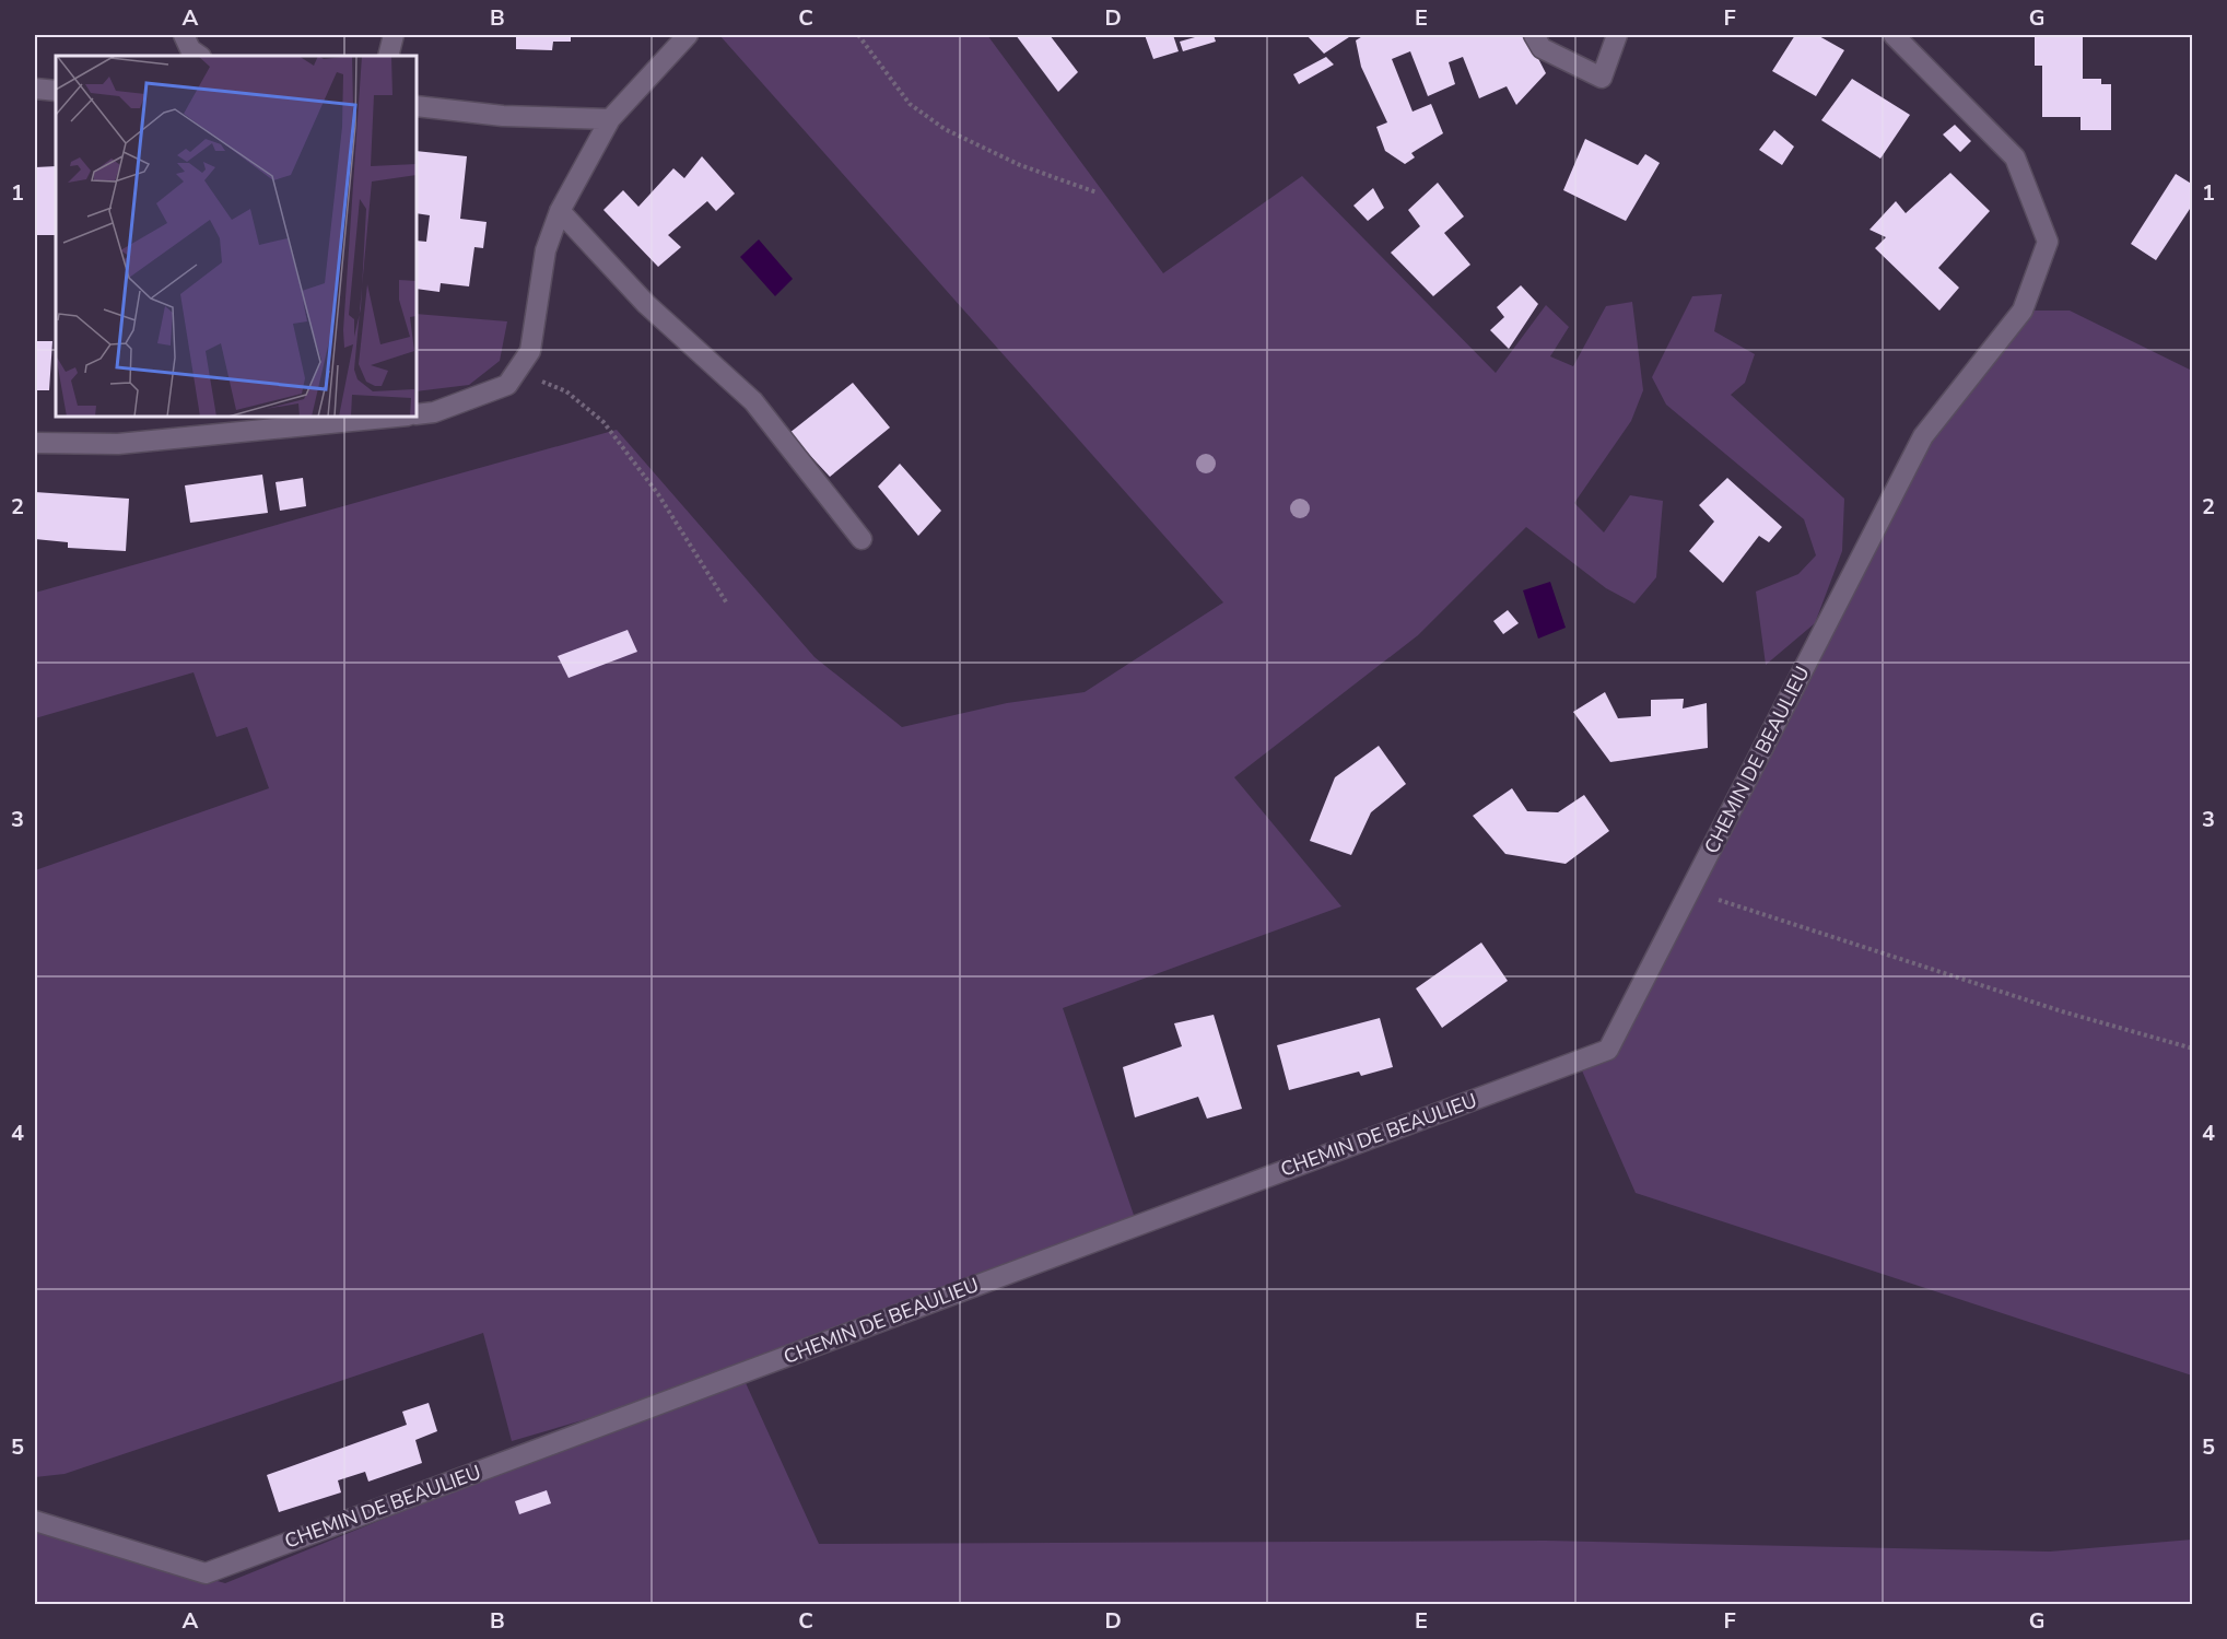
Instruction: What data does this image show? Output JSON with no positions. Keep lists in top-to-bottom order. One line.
{"streets":{"street":["CHEMIN DE BEAULIEU"]},"grid":{"columns":["A","B","C","D","E","F","G"],"rows":["1","2","3","4","5"]}}
